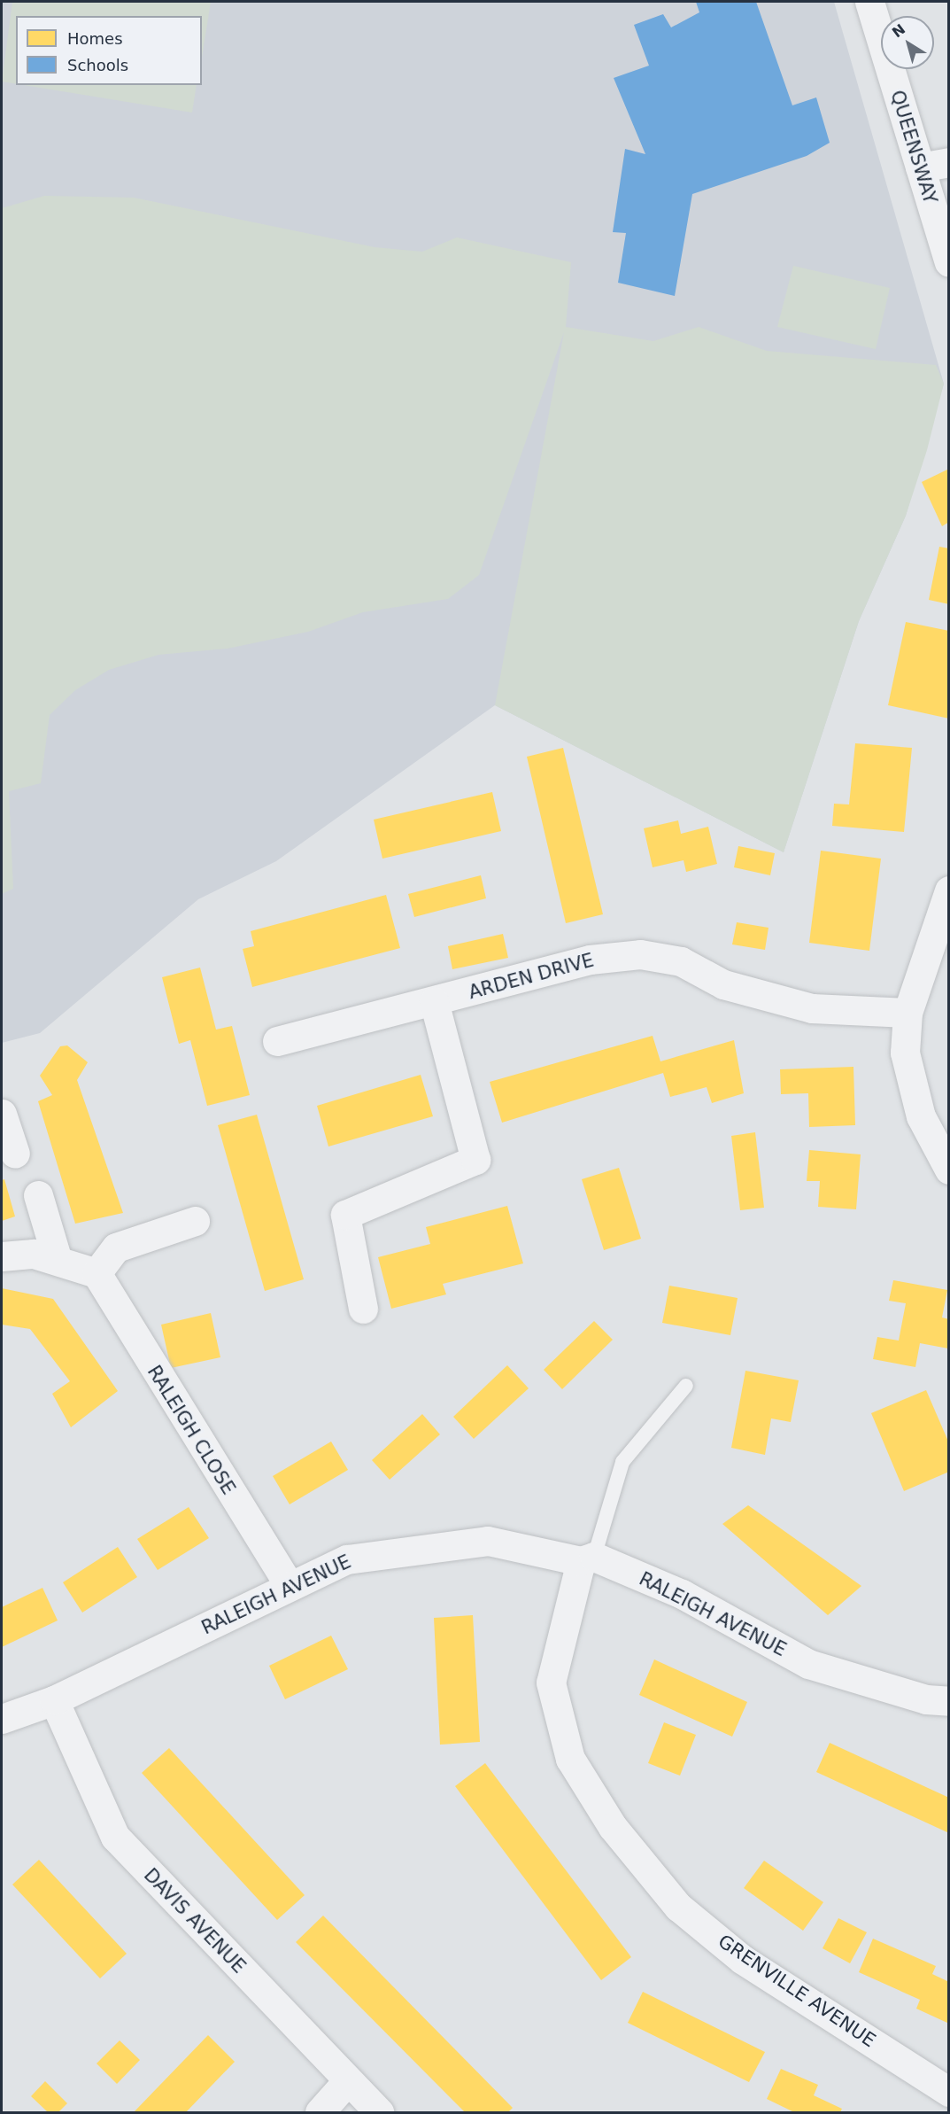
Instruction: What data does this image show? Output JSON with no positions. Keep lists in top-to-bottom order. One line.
{"streets":{"street":["QUEENSWAY","ARDEN DRIVE","RALEIGH CLOSE","RALEIGH AVENUE","DAVIS AVENUE","GRENVILLE AVENUE"]},"crossings":[["RALEIGH CLOSE","RALEIGH AVENUE"],["RALEIGH AVENUE","DAVIS AVENUE"],["RALEIGH AVENUE","GRENVILLE AVENUE"]],"legend":["Homes","Schools"],"north":"top left"}
